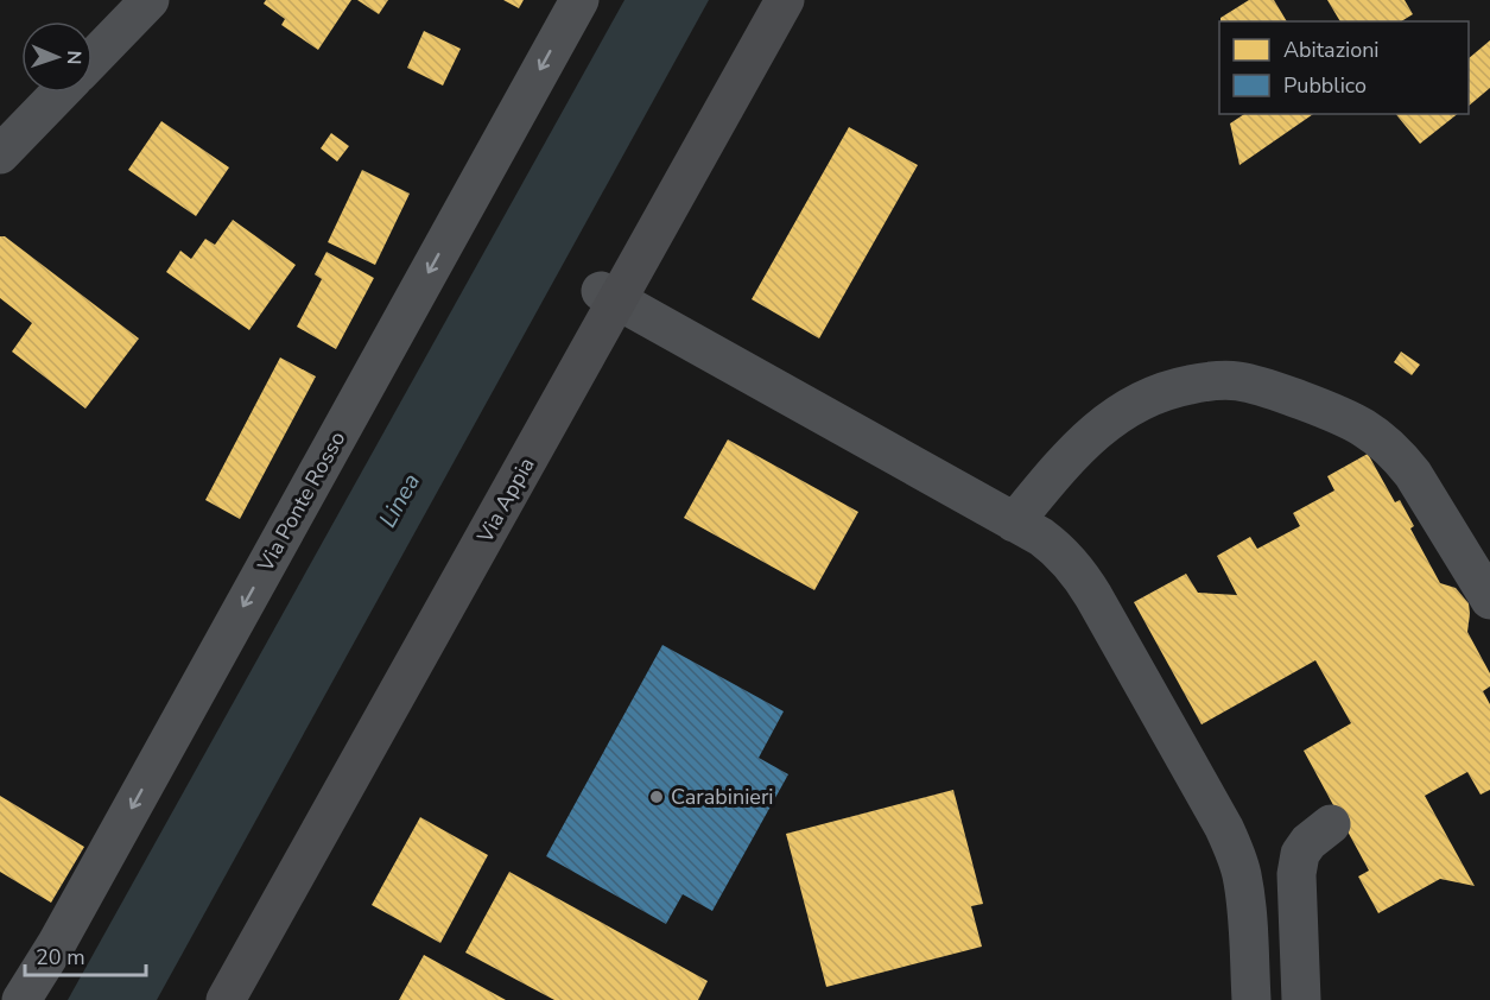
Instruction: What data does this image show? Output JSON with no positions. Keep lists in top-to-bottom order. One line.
{"streets":{"main road":["Via Appia"],"street":["Via Ponte Rosso"]},"one_way":["Via Ponte Rosso"],"water":["Linea"],"places":["Carabinieri"],"legend":["Abitazioni","Pubblico"],"scale_bar":"20 m","north":"right"}
